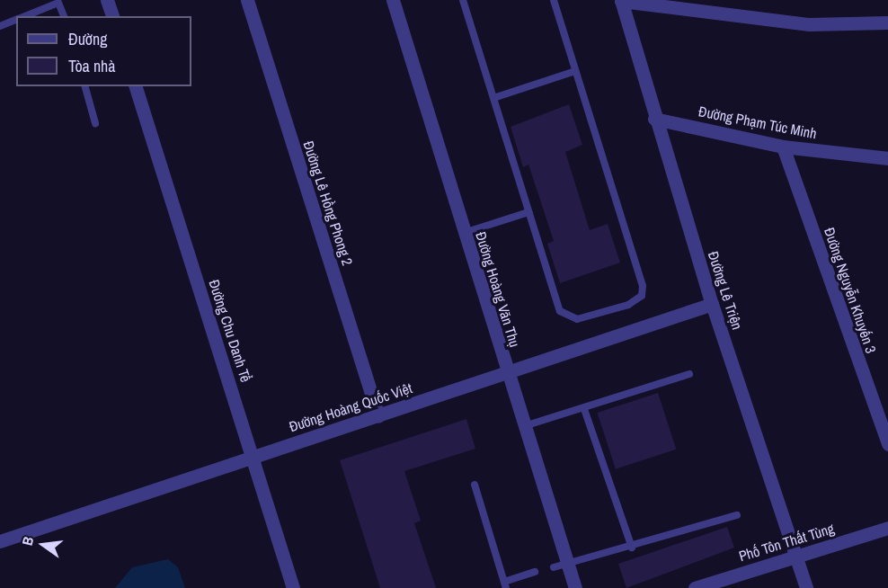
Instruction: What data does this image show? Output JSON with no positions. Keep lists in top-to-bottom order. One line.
{"streets":{"street":["Đường Phạm Túc Minh","Đường Lê Hồng Phong 2","Đường Hoàng Văn Thụ","Đường Lê Triện","Đường Nguyễn Khuyến 3","Đường Chu Danh Tể","Đường Hoàng Quốc Việt","Phố Tôn Thất Tùng"]},"crossings":[["Đường Phạm Túc Minh","Đường Lê Triện"],["Đường Phạm Túc Minh","Đường Nguyễn Khuyến 3"],["Đường Lê Hồng Phong 2","Đường Hoàng Quốc Việt"],["Đường Hoàng Văn Thụ","Đường Hoàng Quốc Việt"],["Đường Lê Triện","Đường Hoàng Quốc Việt"],["Đường Lê Triện","Phố Tôn Thất Tùng"],["Đường Chu Danh Tể","Đường Hoàng Quốc Việt"]],"legend":["Đường","Tòa nhà"],"north":"left"}
